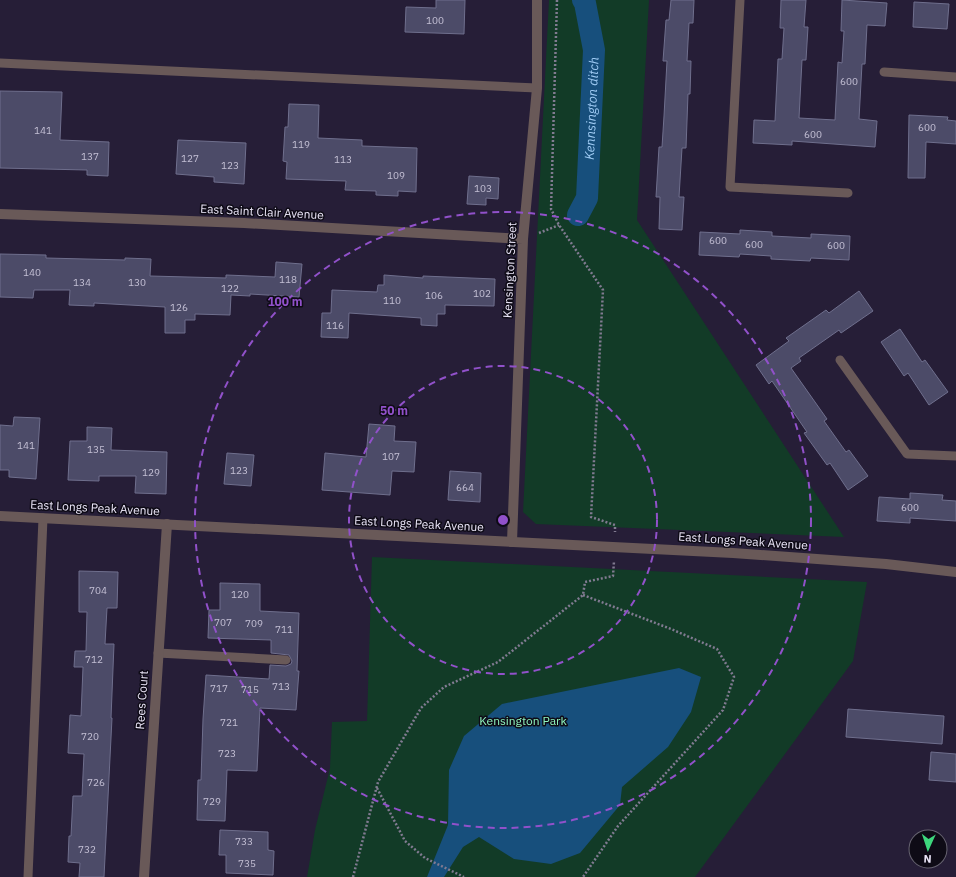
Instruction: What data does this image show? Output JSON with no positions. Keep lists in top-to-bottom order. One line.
{"streets":{"street":["East Saint Clair Avenue","Kensington Street","East Longs Peak Avenue","Rees Court"]},"crossings":[["East Saint Clair Avenue","Kensington Street"],["Kensington Street","East Longs Peak Avenue"],["East Longs Peak Avenue","Rees Court"]],"water":["Kennsington ditch"],"parks":["Kensington Park"],"house_numbers":["100","600","600","141","600","119","137","127","113","123","109","103","600","600","600","140","118","134","130","122","102","106","110","126","116","141","135","107","123","129","664","600","704","120","707","709","711","712","713","717","715","721","720","723","726","729","733","732","735"],"north":"bottom","rings":["100 m","50 m"]}
